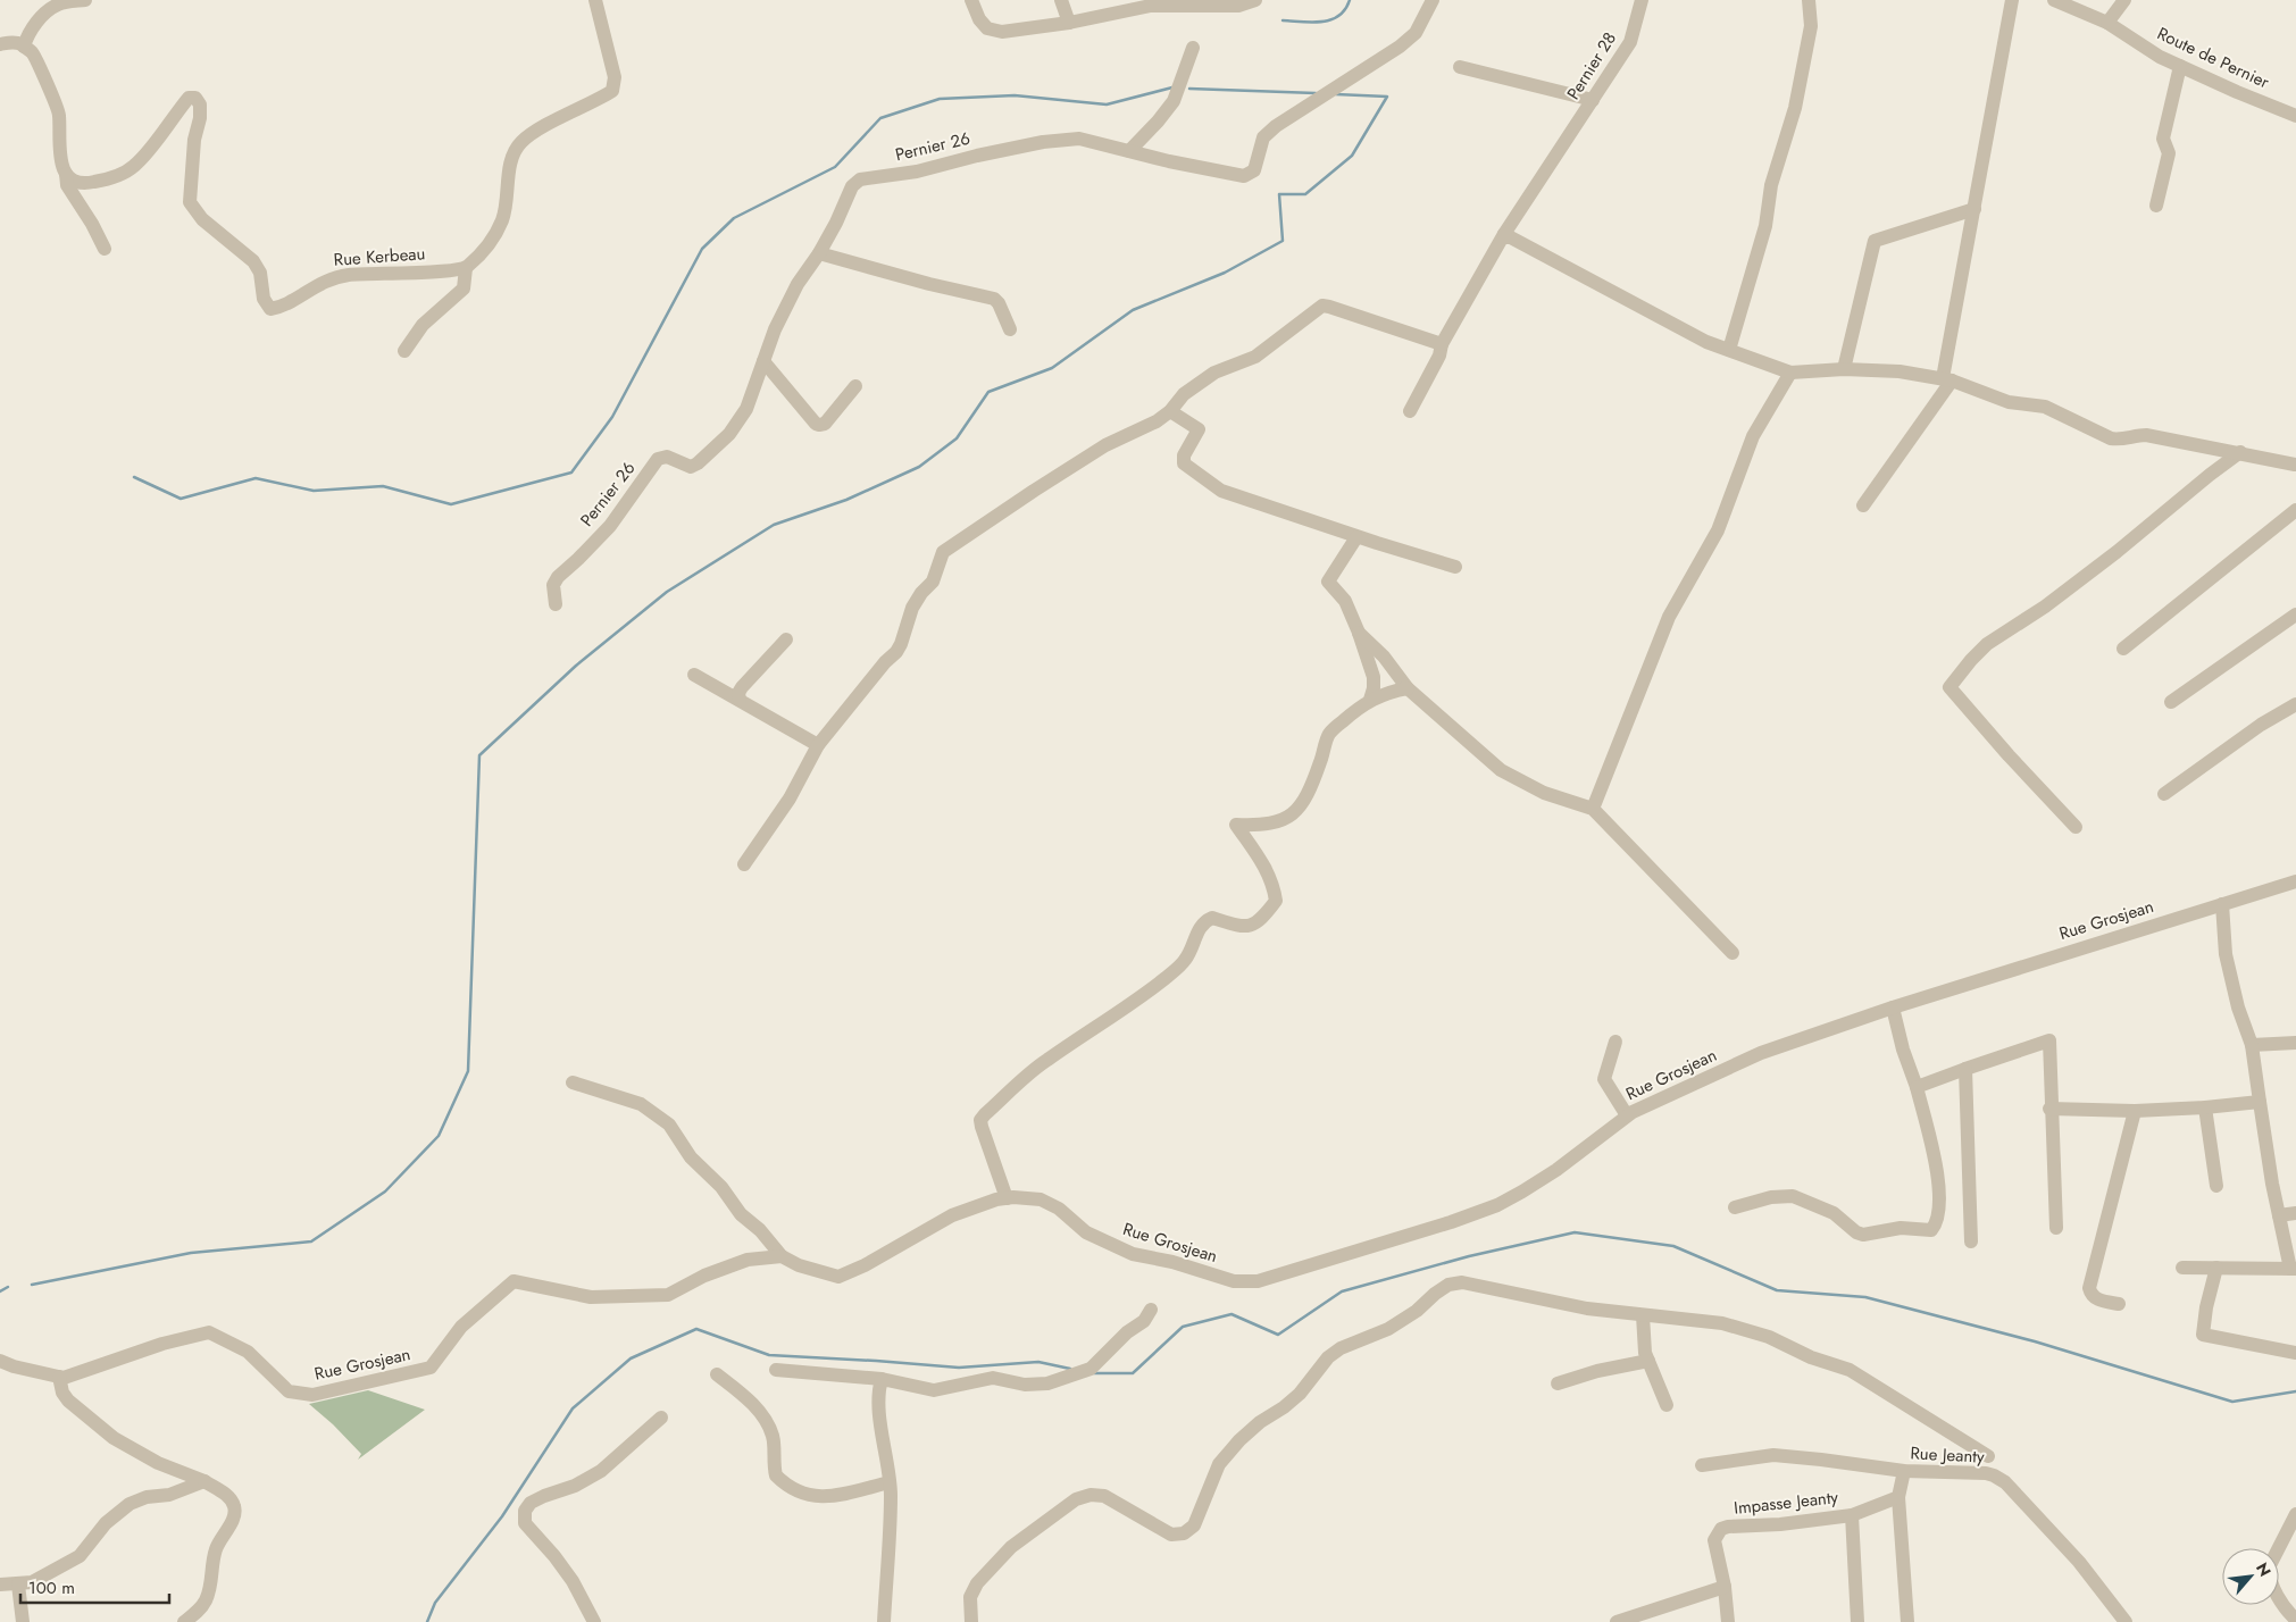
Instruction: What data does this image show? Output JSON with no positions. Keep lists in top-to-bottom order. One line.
{"streets":{"street":["Route de Pernier","Pernier 28","Pernier 26","Rue Kerbeau","Rue Grosjean","Rue Jeanty","Impasse Jeanty"]},"scale_bar":"100 m","north":"top right"}
